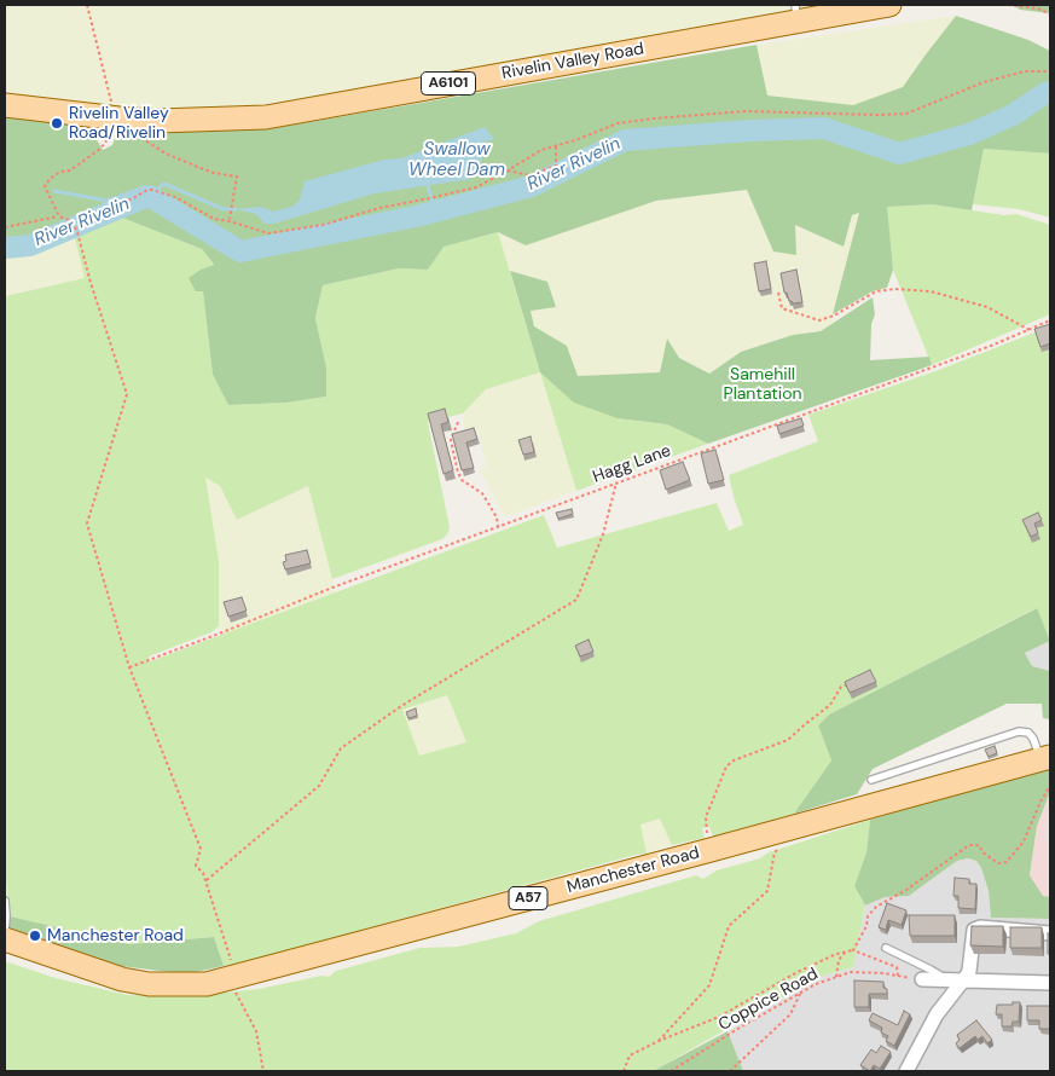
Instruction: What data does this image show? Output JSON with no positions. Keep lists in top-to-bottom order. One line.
{"streets":{"main road":["Rivelin Valley Road","A6101","Manchester Road","A57"],"path":["Hagg Lane","Coppice Road"]},"water":["Swallow Wheel Dam","River Rivelin"],"parks":["Samehill Plantation"],"places":["Rivelin Valley Road/Rivelin","Manchester Road"]}
